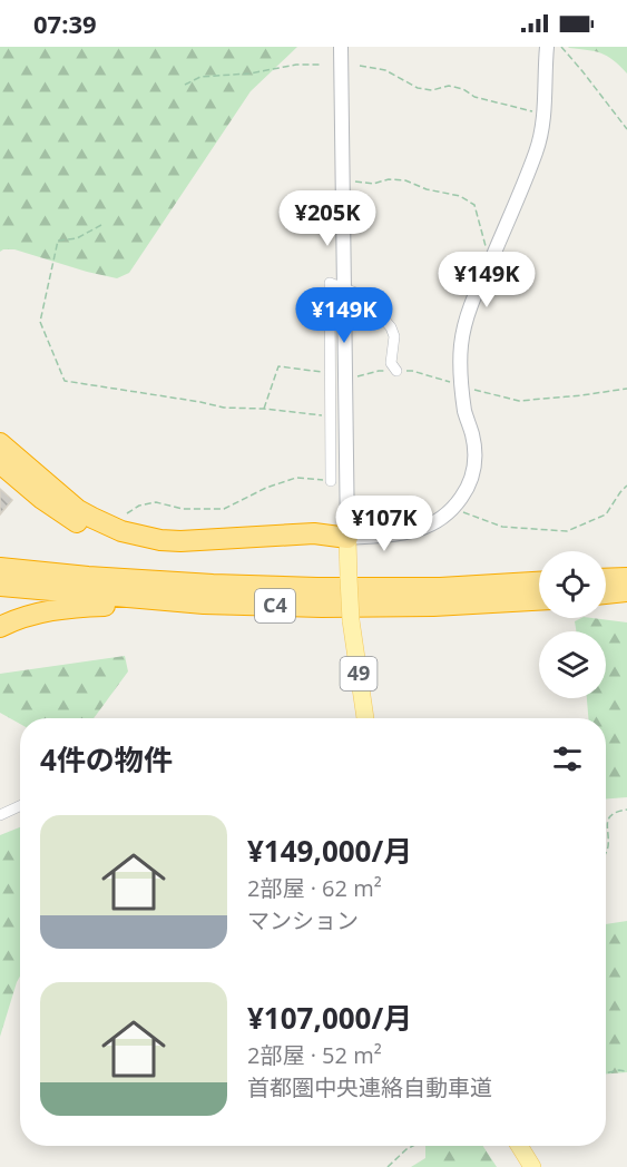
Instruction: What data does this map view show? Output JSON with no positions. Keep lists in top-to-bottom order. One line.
{"streets":{"highway":["C4"],"main road":["49"]},"page":{"status":"07:39","price":["¥205K","¥149K","¥149K","¥107K"],"heading":"4件の物件","list":[{"name":"¥149,000/月","note":"2部屋 · 62 m² · マンション"},{"name":"¥107,000/月","note":"2部屋 · 52 m² · 首都圏中央連絡自動車道"}]}}
